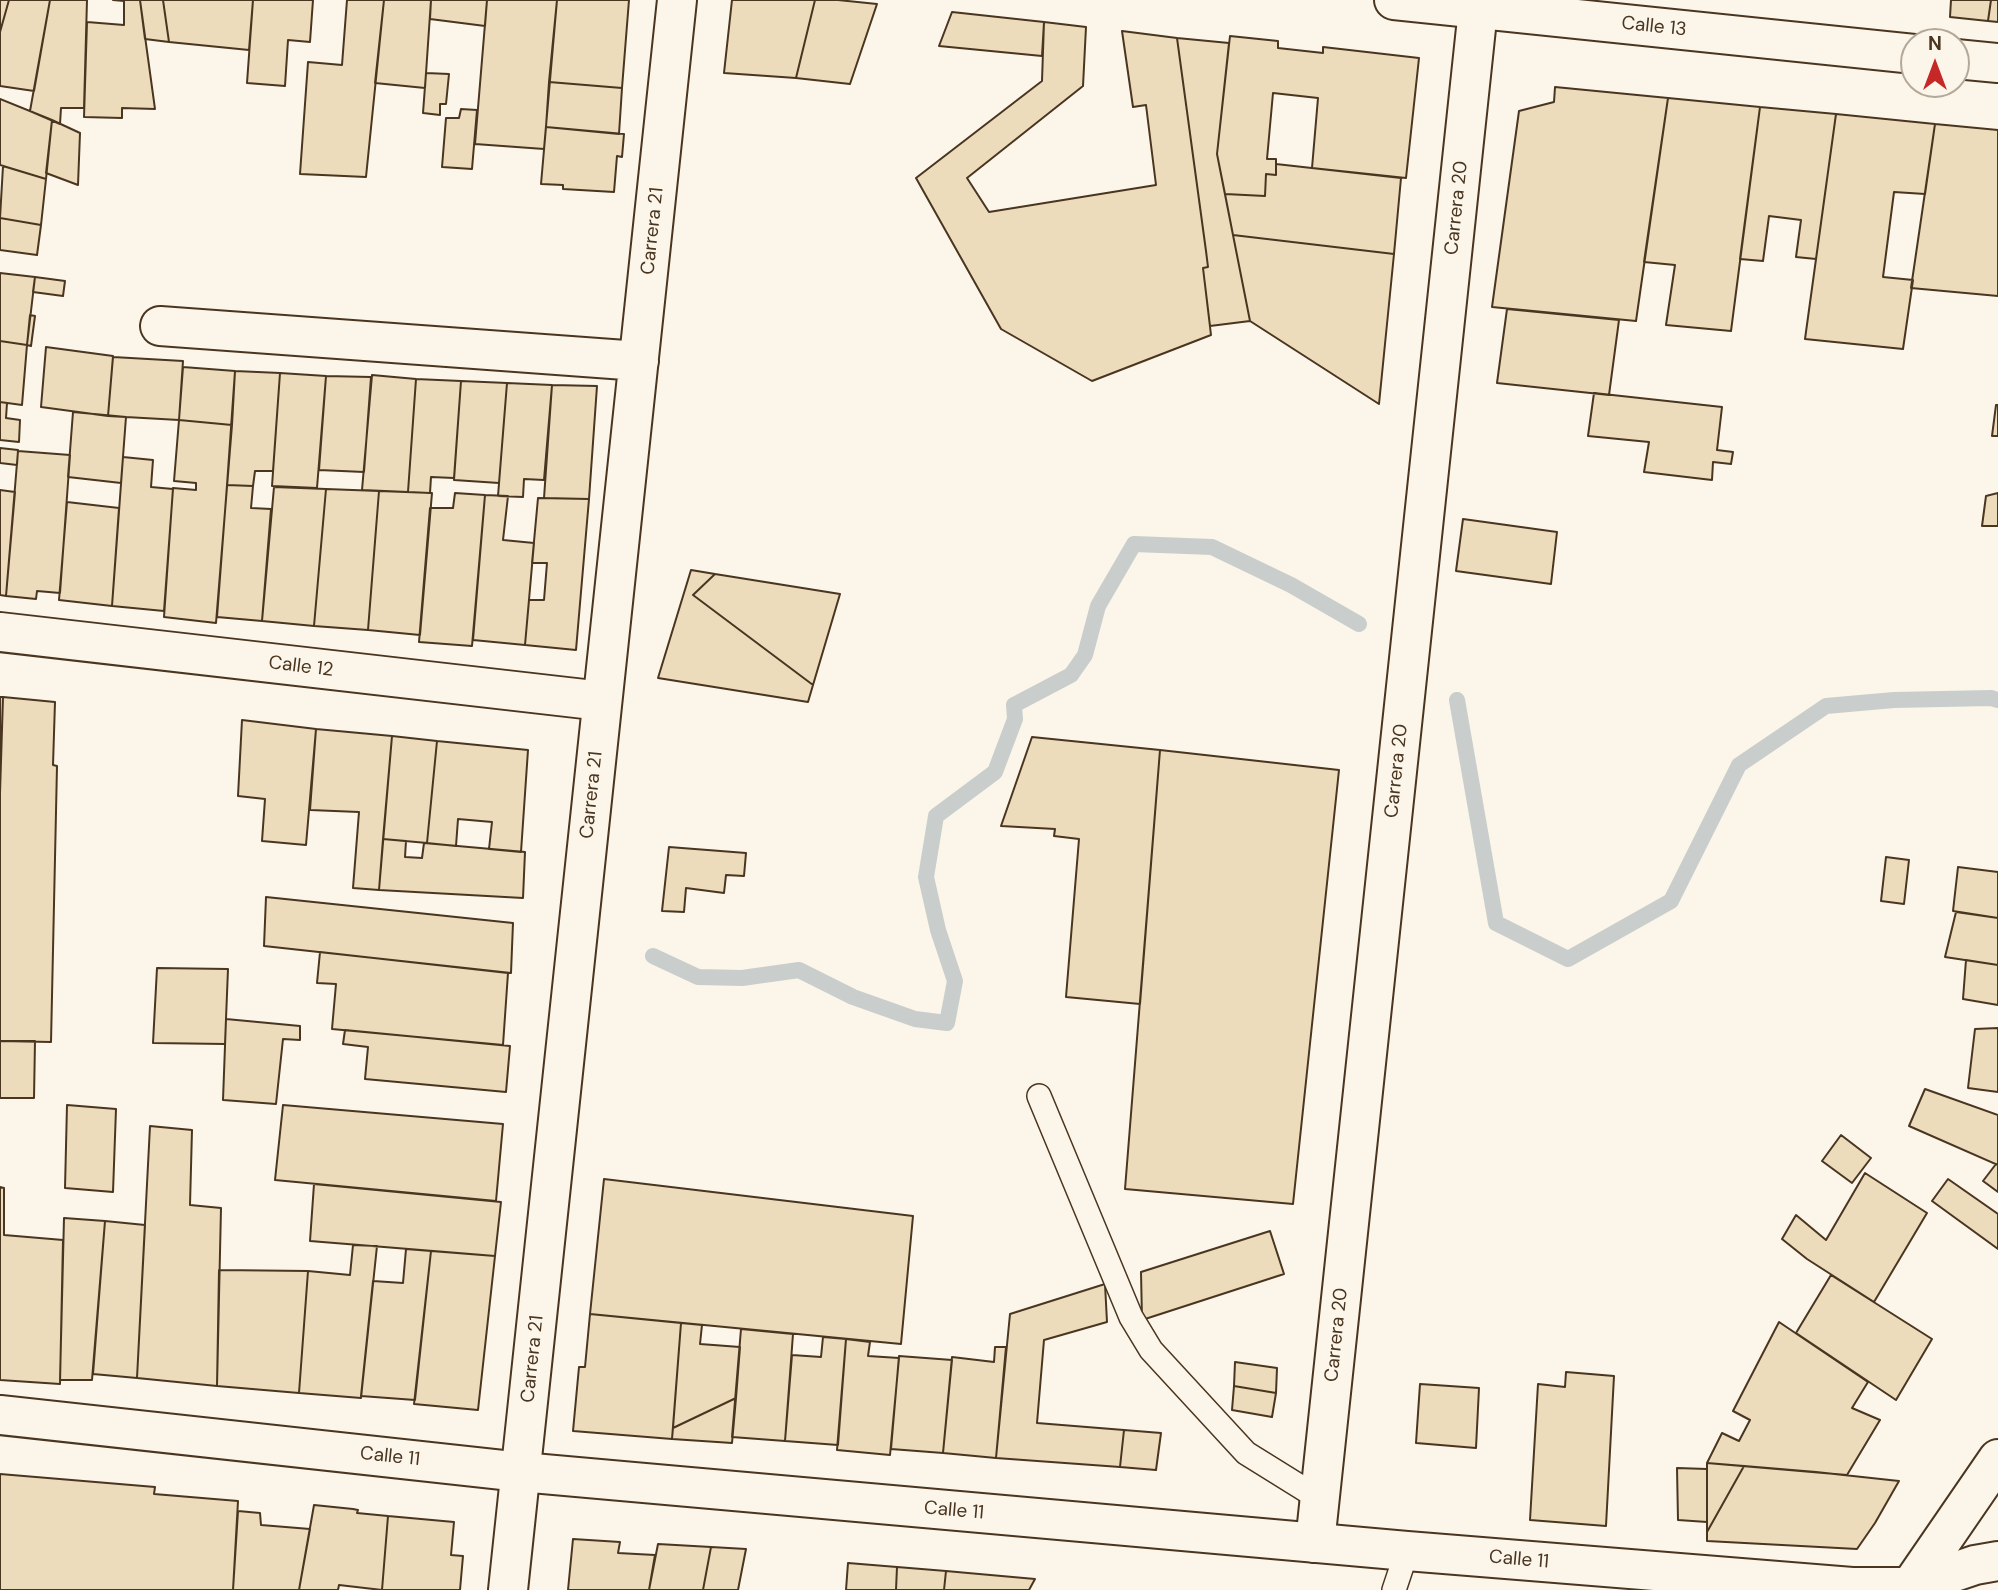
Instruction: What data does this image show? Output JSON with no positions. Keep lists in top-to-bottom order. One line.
{"streets":{"street":["Calle 13","Carrera 20","Carrera 21","Calle 12","Calle 11"]},"crossings":[["Calle 13","Carrera 20"],["Carrera 20","Calle 11"],["Carrera 21","Calle 12"],["Carrera 21","Calle 11"]],"north":"top"}
